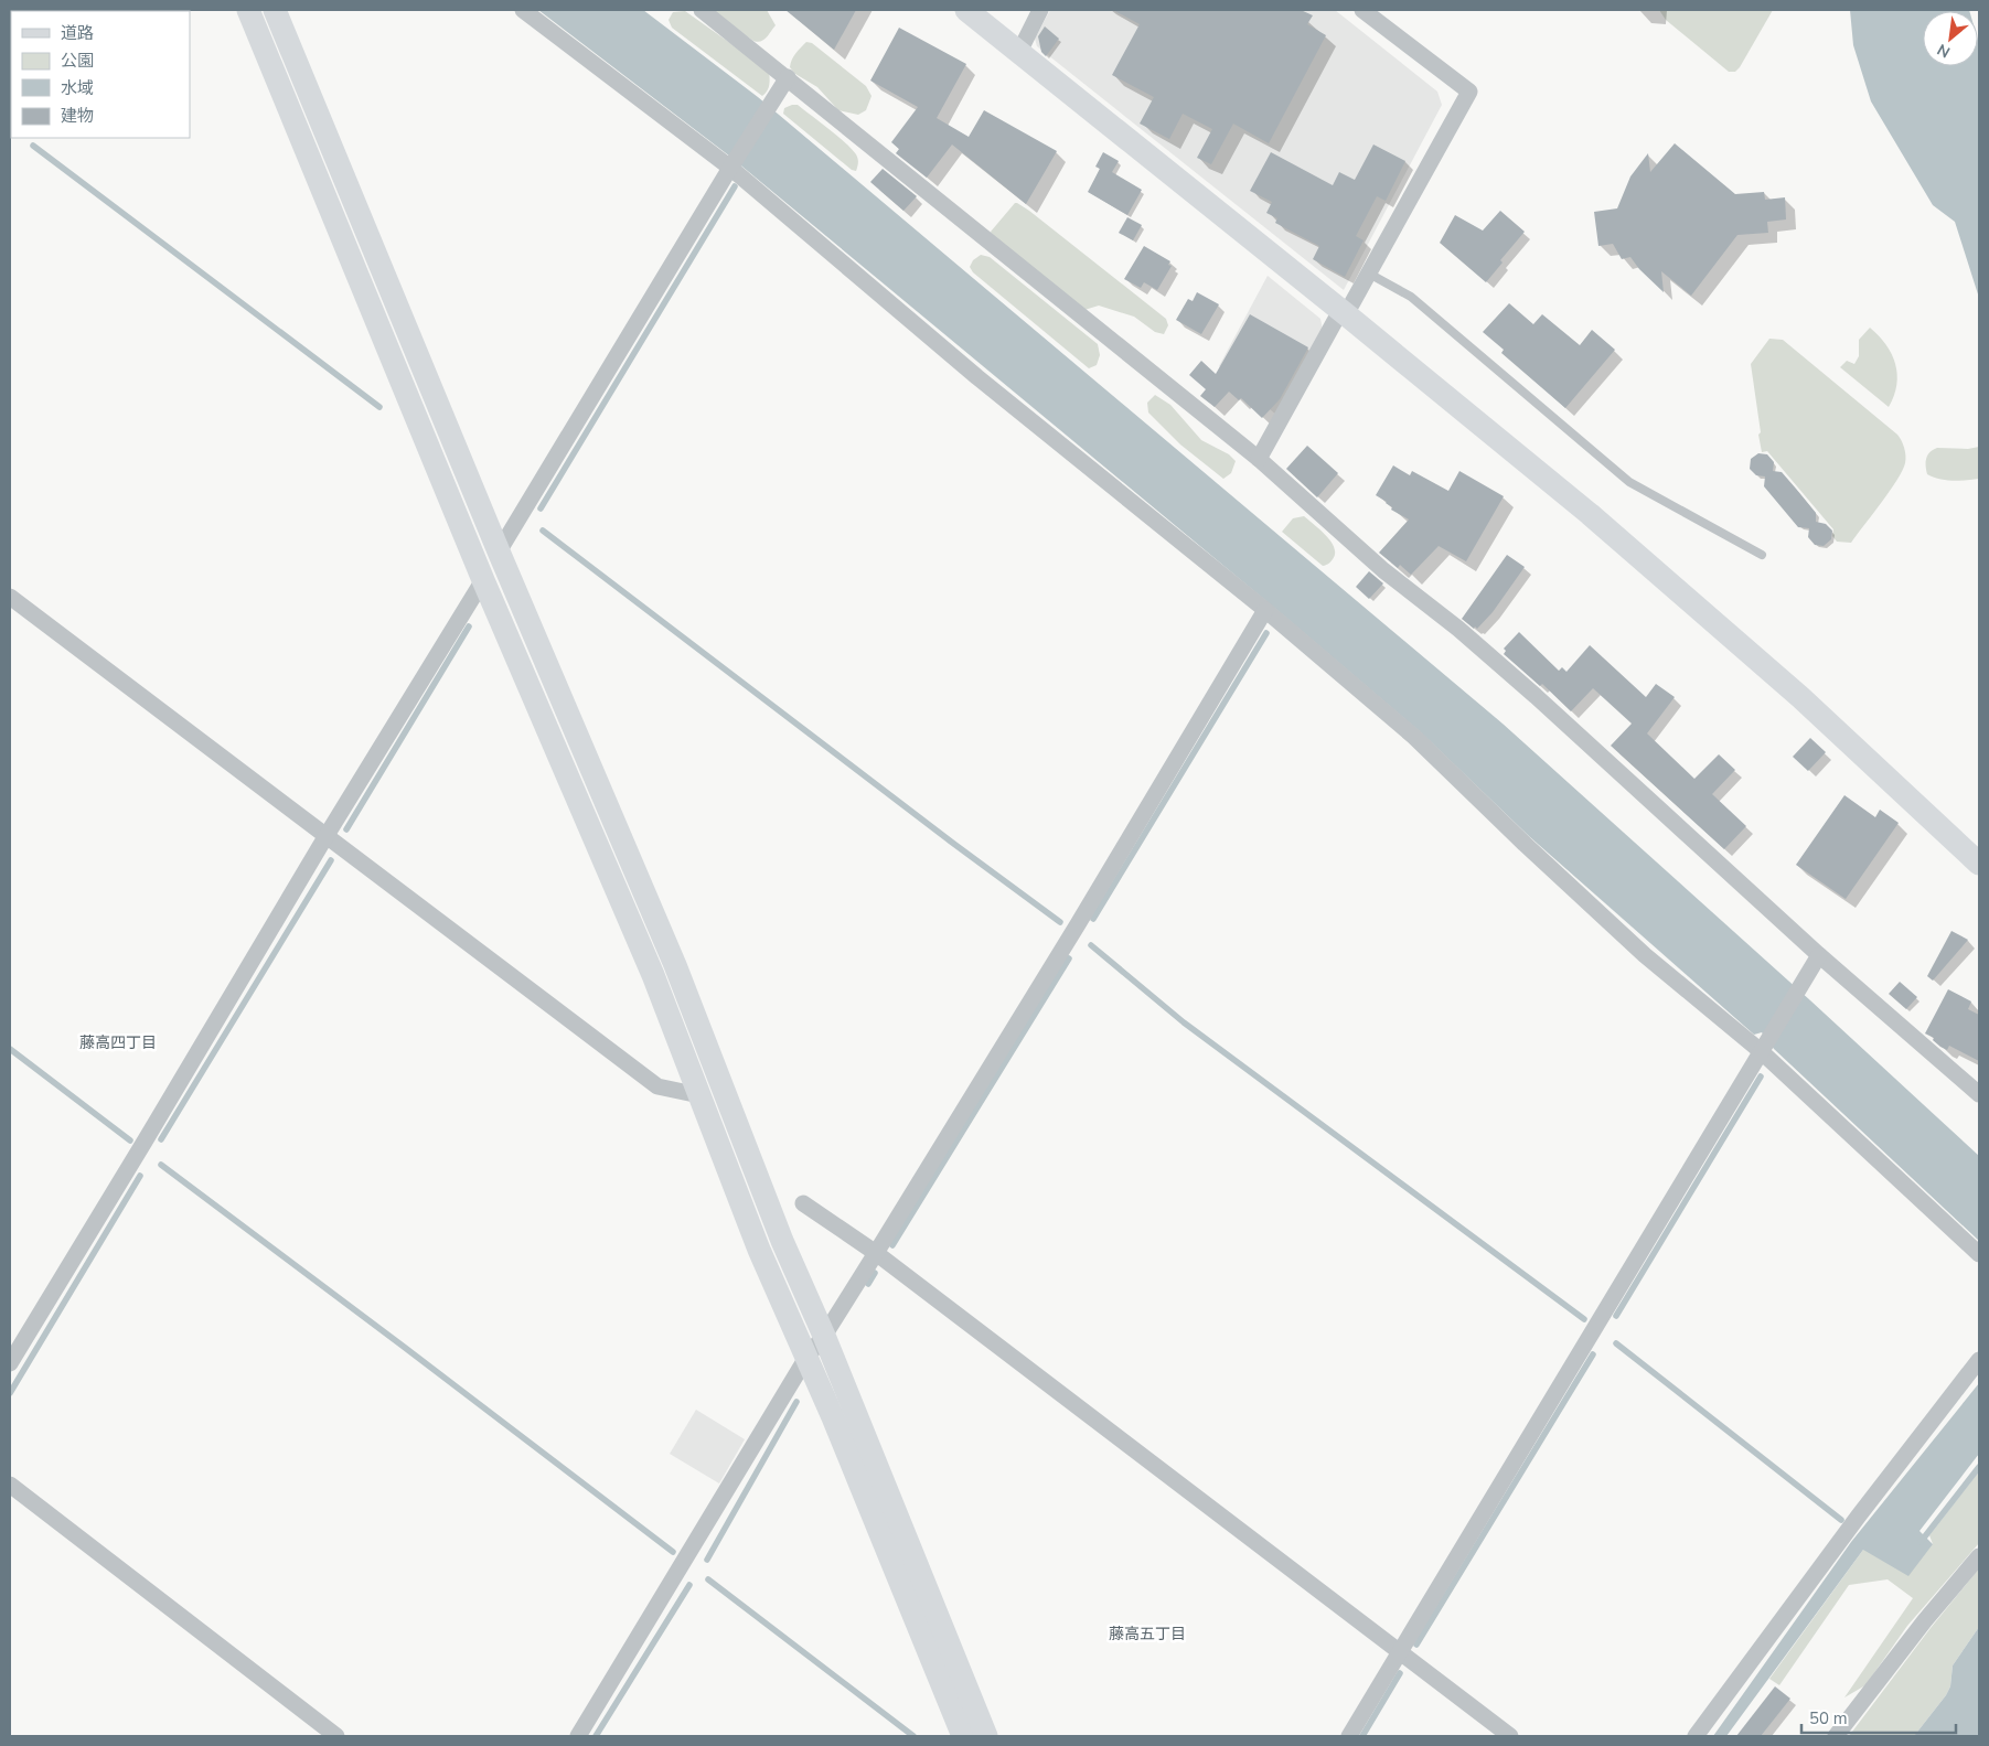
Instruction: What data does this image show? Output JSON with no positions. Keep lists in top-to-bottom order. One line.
{"districts":["藤高四丁目","藤高五丁目"],"legend":["道路","公園","水域","建物"],"scale_bar":"50 m","north":"bottom left"}
